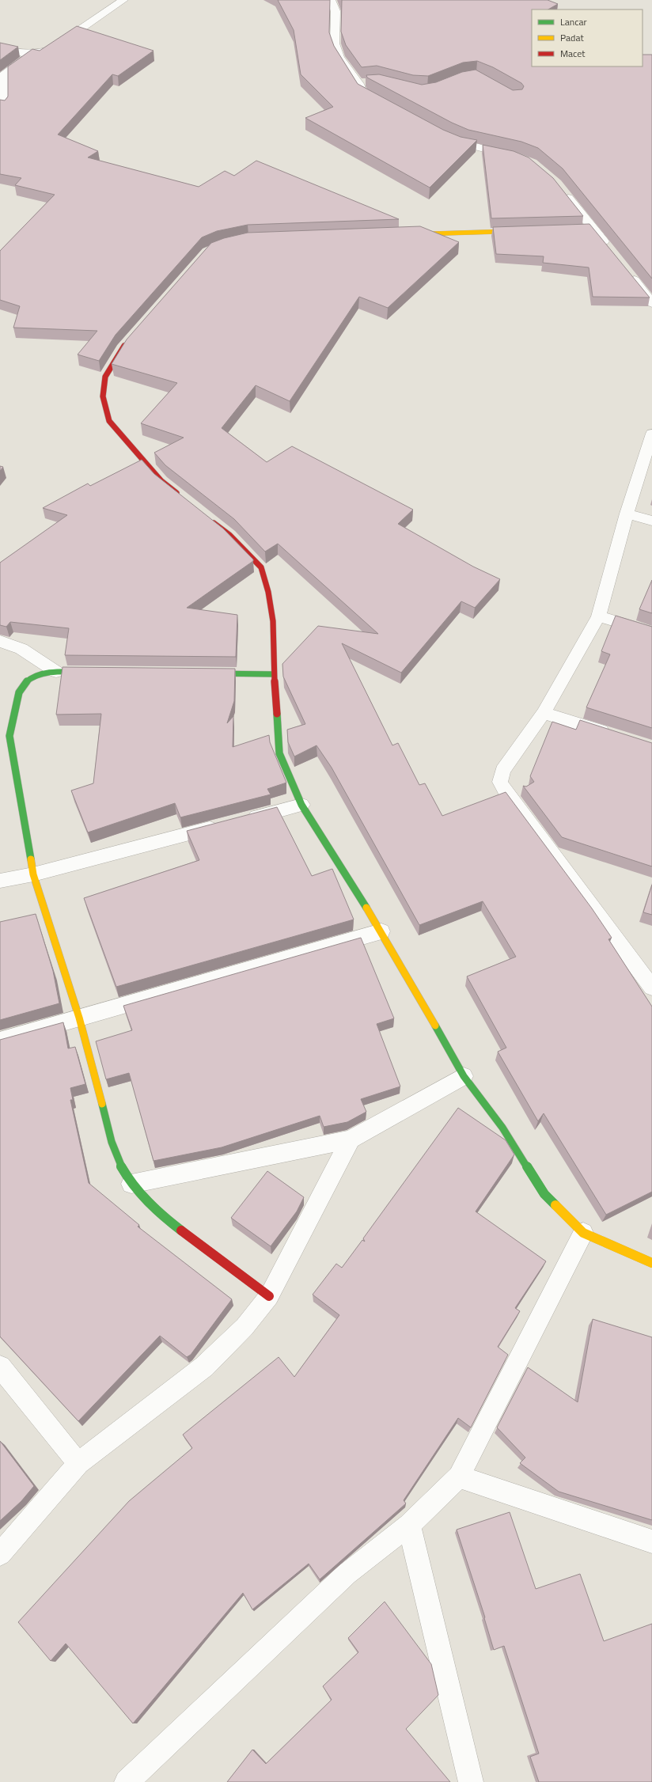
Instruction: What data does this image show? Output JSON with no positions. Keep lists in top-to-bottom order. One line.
{"legend":["Lancar","Padat","Macet"]}
